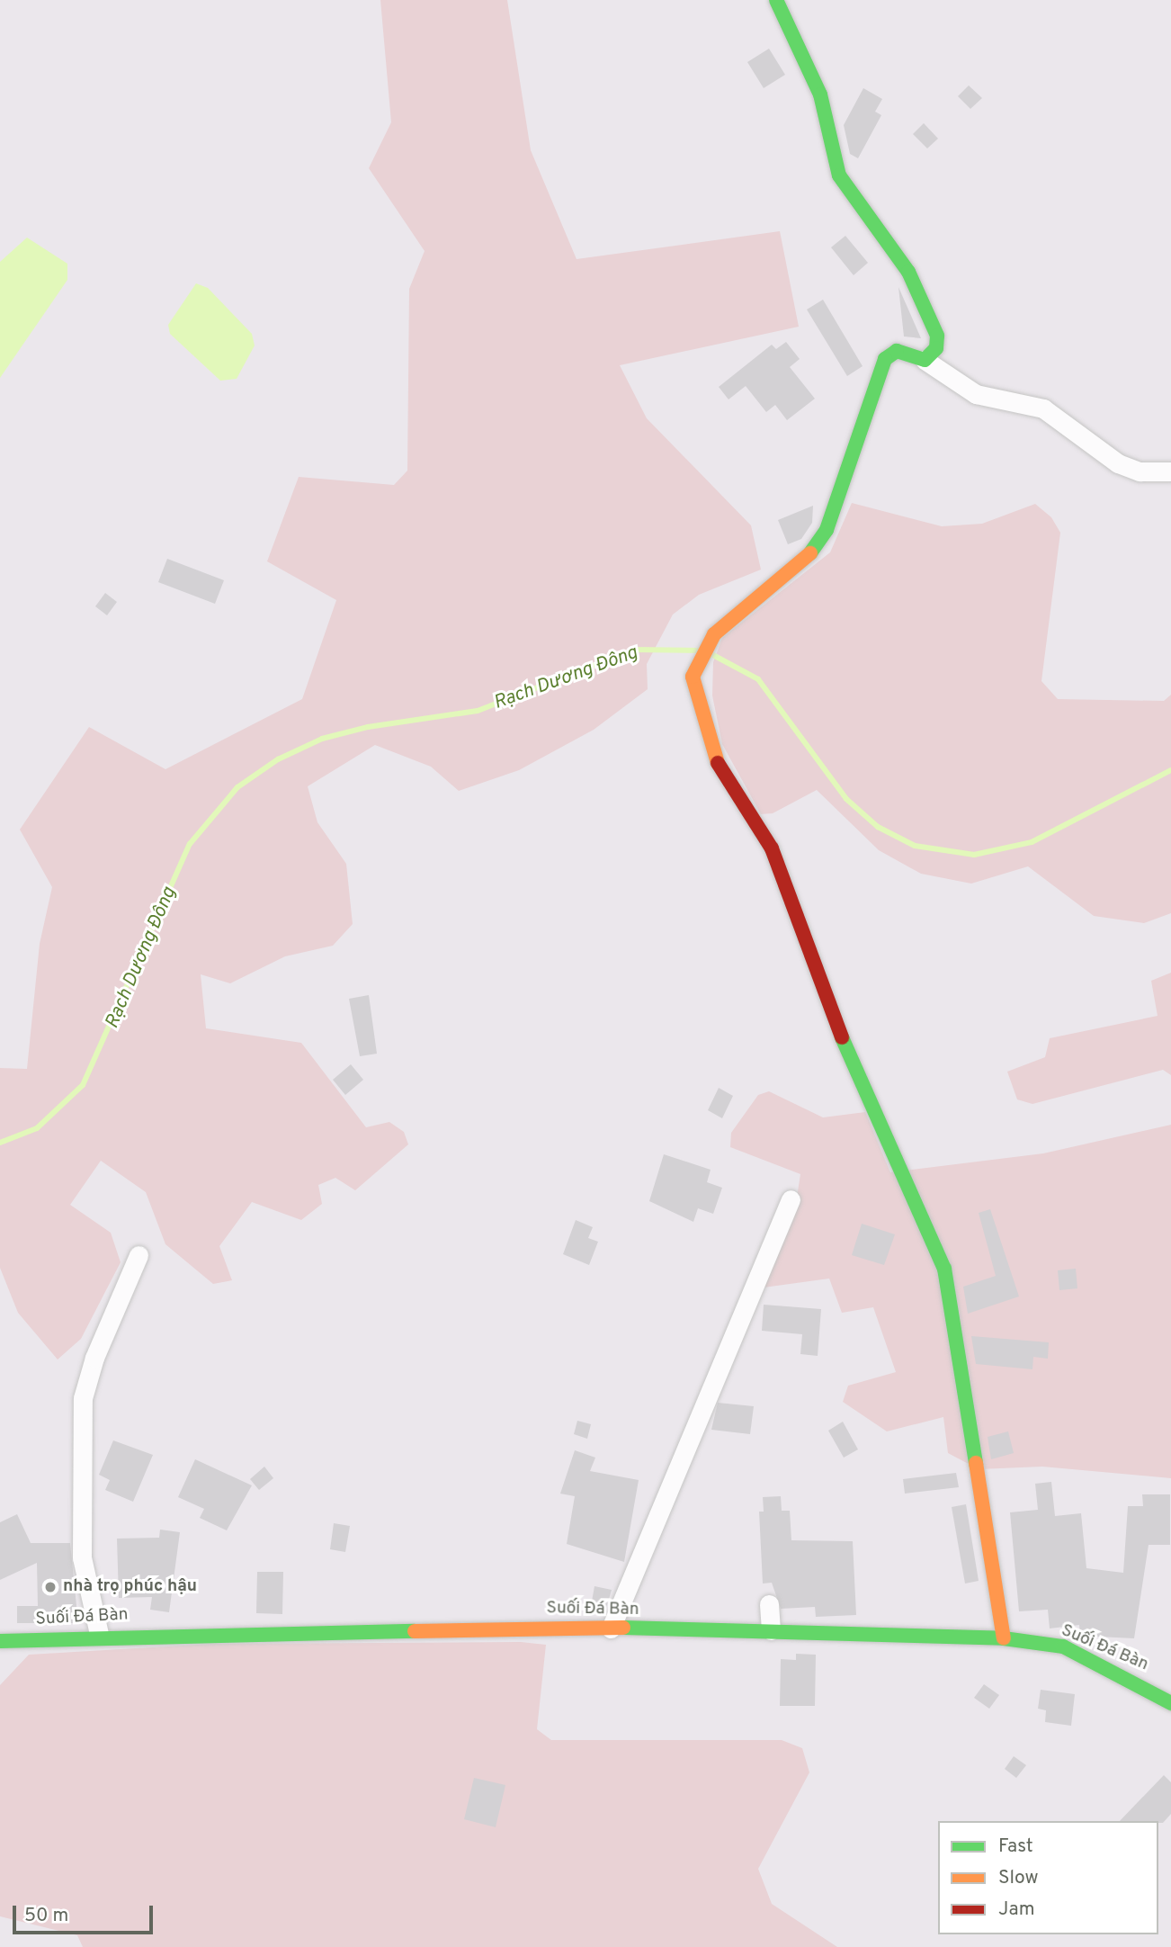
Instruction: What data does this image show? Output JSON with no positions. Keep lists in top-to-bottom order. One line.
{"streets":{"street":["Suối Đá Bàn"]},"water":["Rạch Dương Đông"],"places":["nhà trọ phúc hậu"],"legend":["Fast","Slow","Jam"],"scale_bar":"50 m"}
